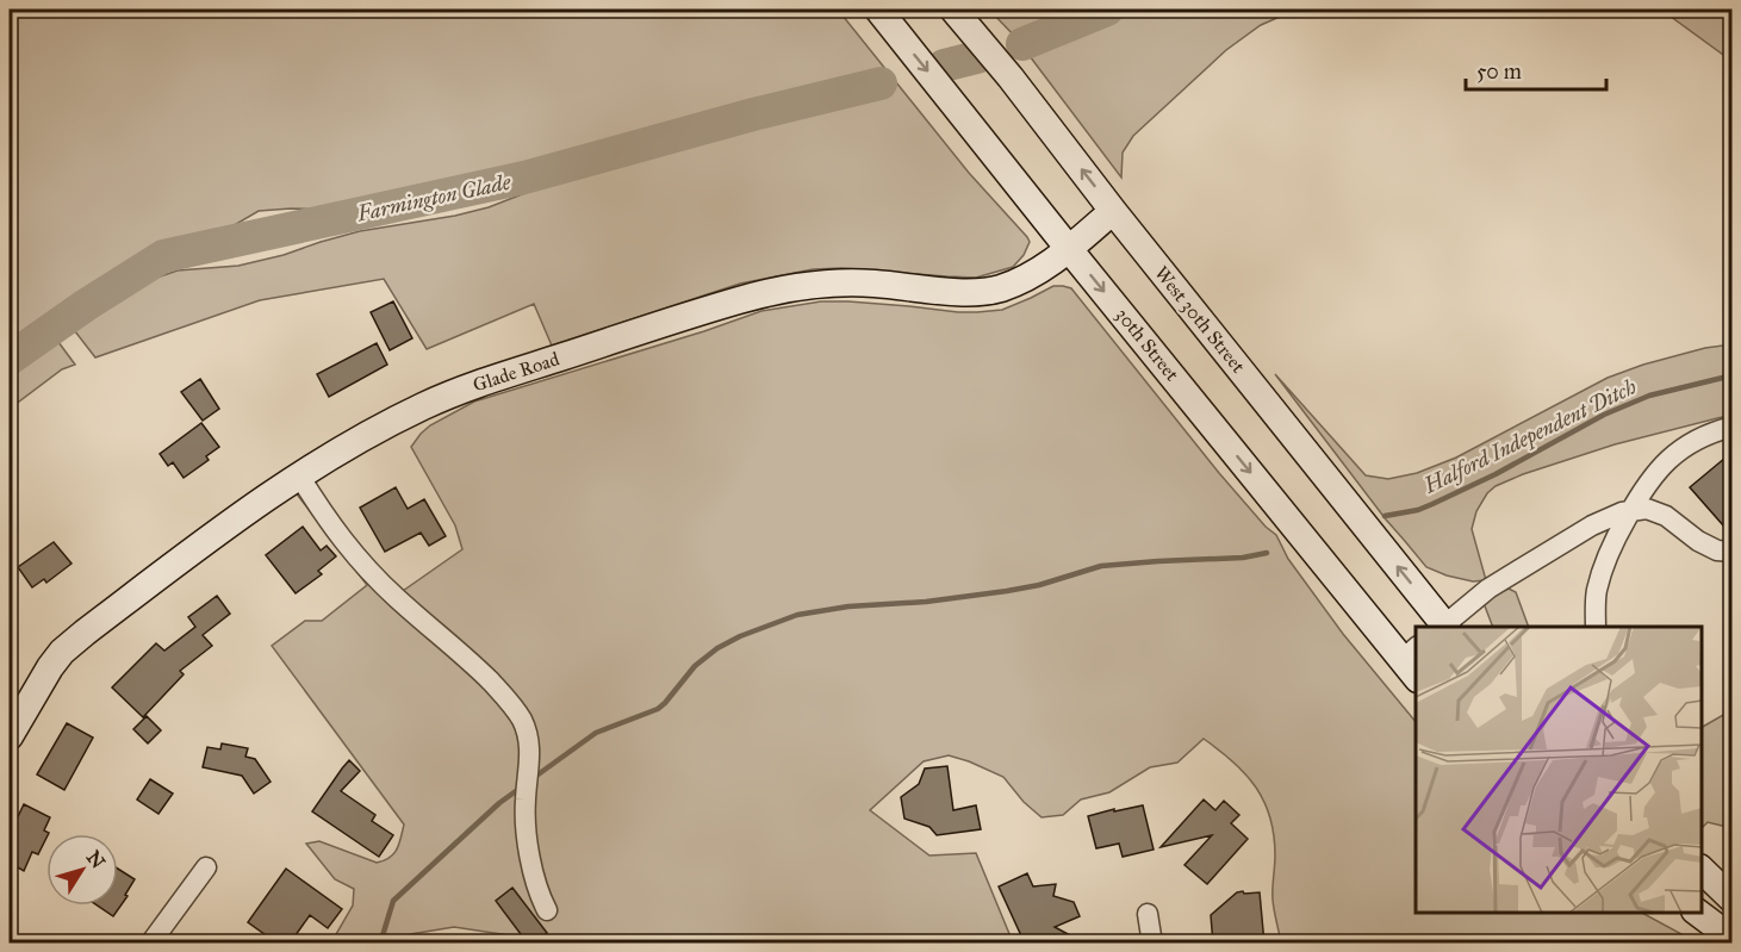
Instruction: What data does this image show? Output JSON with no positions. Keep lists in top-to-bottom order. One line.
{"streets":{"main road":["West 30th Street","30th Street","Glade Road"]},"crossings":[["West 30th Street","Glade Road"],["30th Street","Glade Road"]],"one_way":["West 30th Street","30th Street"],"water":["Farmington Glade","Halford Independent Ditch"],"scale_bar":"50 m","north":"top right"}
